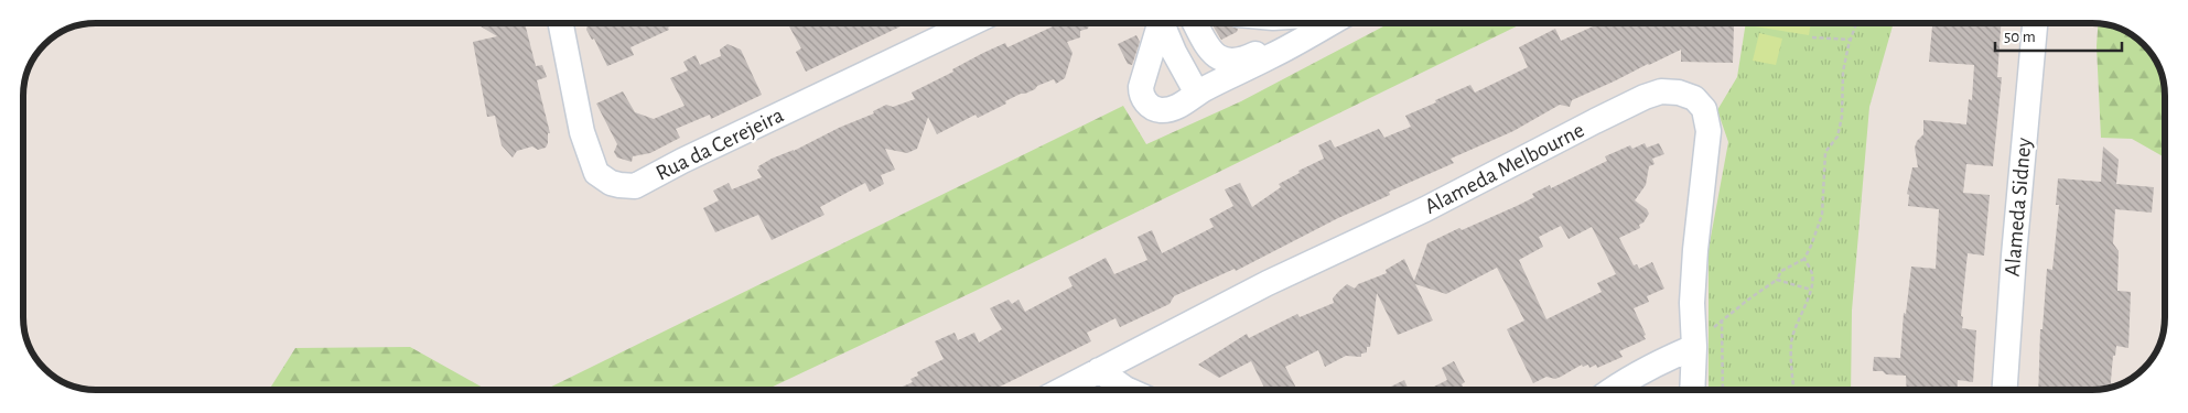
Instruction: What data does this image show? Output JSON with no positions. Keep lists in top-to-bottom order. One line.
{"streets":{"street":["Rua da Cerejeira","Alameda Melbourne","Alameda Sidney"]},"scale_bar":"50 m"}
